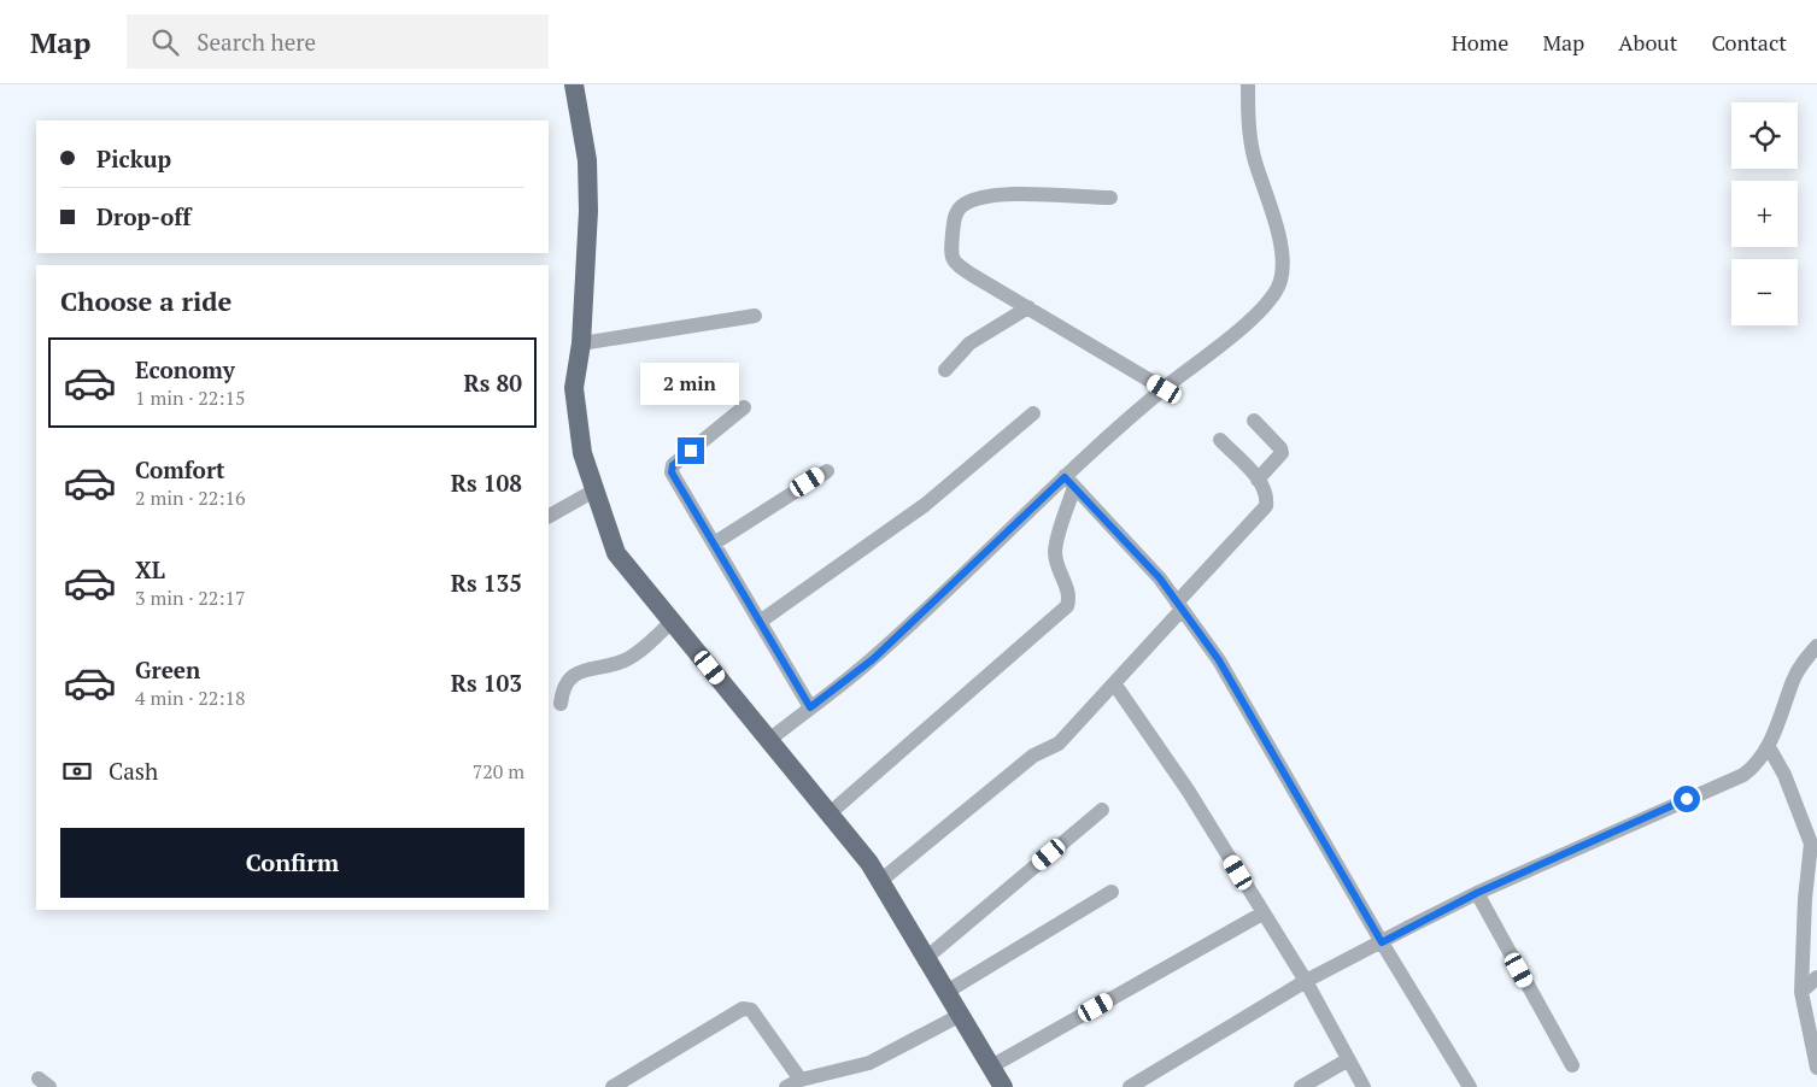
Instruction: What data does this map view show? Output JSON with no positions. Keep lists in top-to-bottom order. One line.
{"page":{"header":"Map","search":"Search here","nav":["Home","Map","About","Contact"],"map_buttons":["+","−"],"banner":["Pickup","Drop-off"],"heading":"Choose a ride","list":[{"name":"Economy","note":"1 min · 22:15","value":"Rs 80"},{"name":"Comfort","note":"2 min · 22:16","value":"Rs 108"},{"name":"XL","note":"3 min · 22:17","value":"Rs 135"},{"name":"Green","note":"4 min · 22:18","value":"Rs 103"}],"bubble":"2 min","pay":["Cash","720 m"],"buttons":"Confirm"}}
